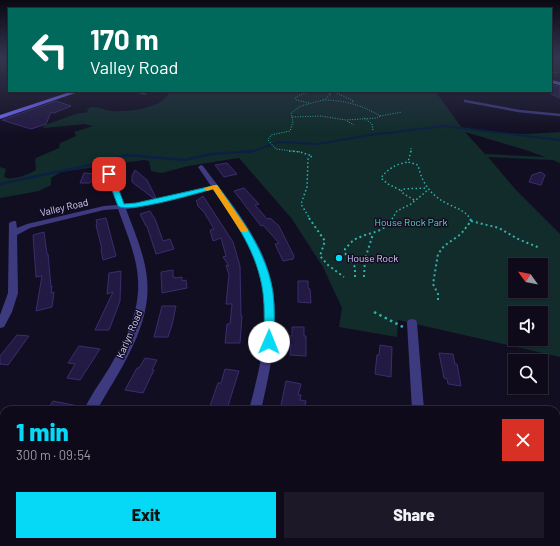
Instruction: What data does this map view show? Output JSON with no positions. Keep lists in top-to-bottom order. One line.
{"streets":{"street":["Valley Road","Karlyn Road"]},"crossings":[["Valley Road","Karlyn Road"]],"parks":["House Rock Park"],"places":["House Rock"],"north":"top left","page":{"turn":["170 m","Valley Road"],"heading":["1 min","300 m · 09:54"],"buttons":["Exit","Share"]}}
